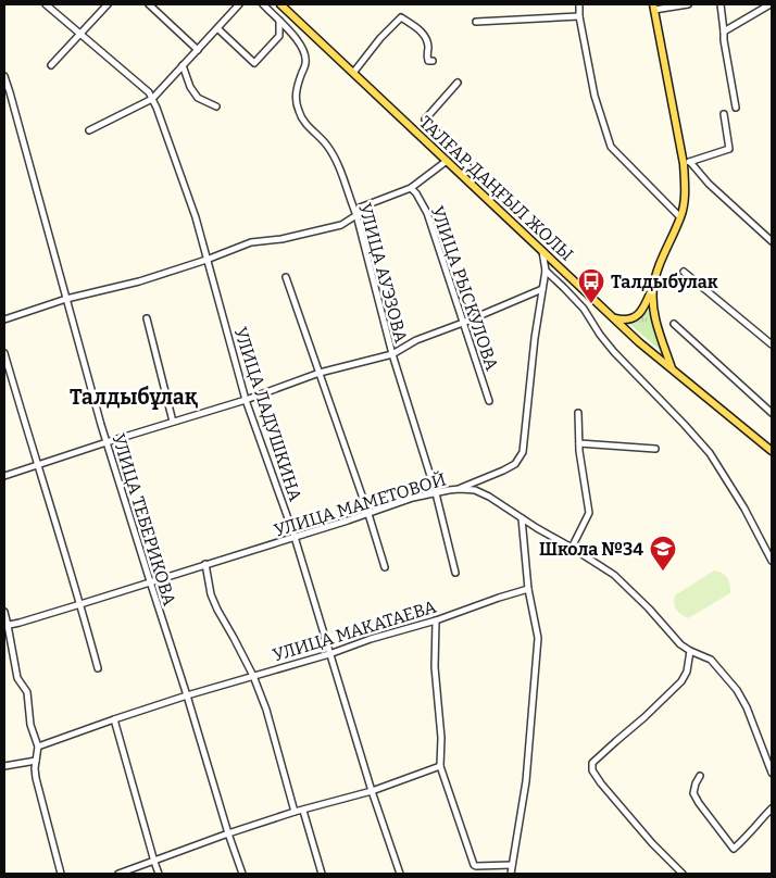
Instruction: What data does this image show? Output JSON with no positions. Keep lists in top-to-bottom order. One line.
{"streets":{"main road":["ТАЛҒАР ДАҢҒЫЛ ЖОЛЫ"],"street":["УЛИЦА АУЭЗОВА","УЛИЦА РЫСКУЛОВА","УЛИЦА ЛАДУШКИНА","УЛИЦА МАМЕТОВОЙ","УЛИЦА ТЕБЕРИКОВА","УЛИЦА МАКАТАЕВА"]},"crossings":[["УЛИЦА АУЭЗОВА","УЛИЦА МАМЕТОВОЙ"],["УЛИЦА ЛАДУШКИНА","УЛИЦА МАМЕТОВОЙ"],["УЛИЦА ЛАДУШКИНА","УЛИЦА МАКАТАЕВА"],["УЛИЦА МАМЕТОВОЙ","УЛИЦА ТЕБЕРИКОВА"],["УЛИЦА ТЕБЕРИКОВА","УЛИЦА МАКАТАЕВА"]],"districts":["Талдыбұлақ"],"places":{"bus stop":["Талдыбулак"],"school or university":["Школа №34"]}}
